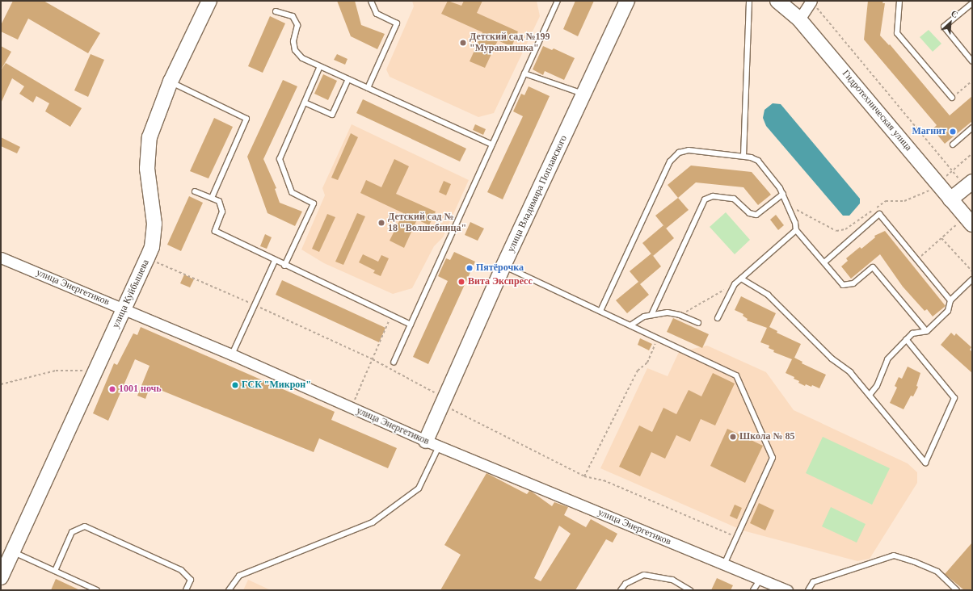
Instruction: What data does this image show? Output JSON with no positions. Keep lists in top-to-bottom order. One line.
{"streets":{"main road":["Гидротехническая улица","улица Владимира Поплавского","улица Куйбышева"],"street":["улица Энергетиков"]},"crossings":[["улица Владимира Поплавского","улица Энергетиков"],["улица Энергетиков","улица Куйбышева"]],"places":["Детский сад №199 \"Муравьишка\"","Магнит","Детский сад № 18 \"Волшебница\"","Пятёрочка","Вита Экспресс","ГСК \"Микрон\"","1001 ночь","Школа № 85"],"north":"top right"}
